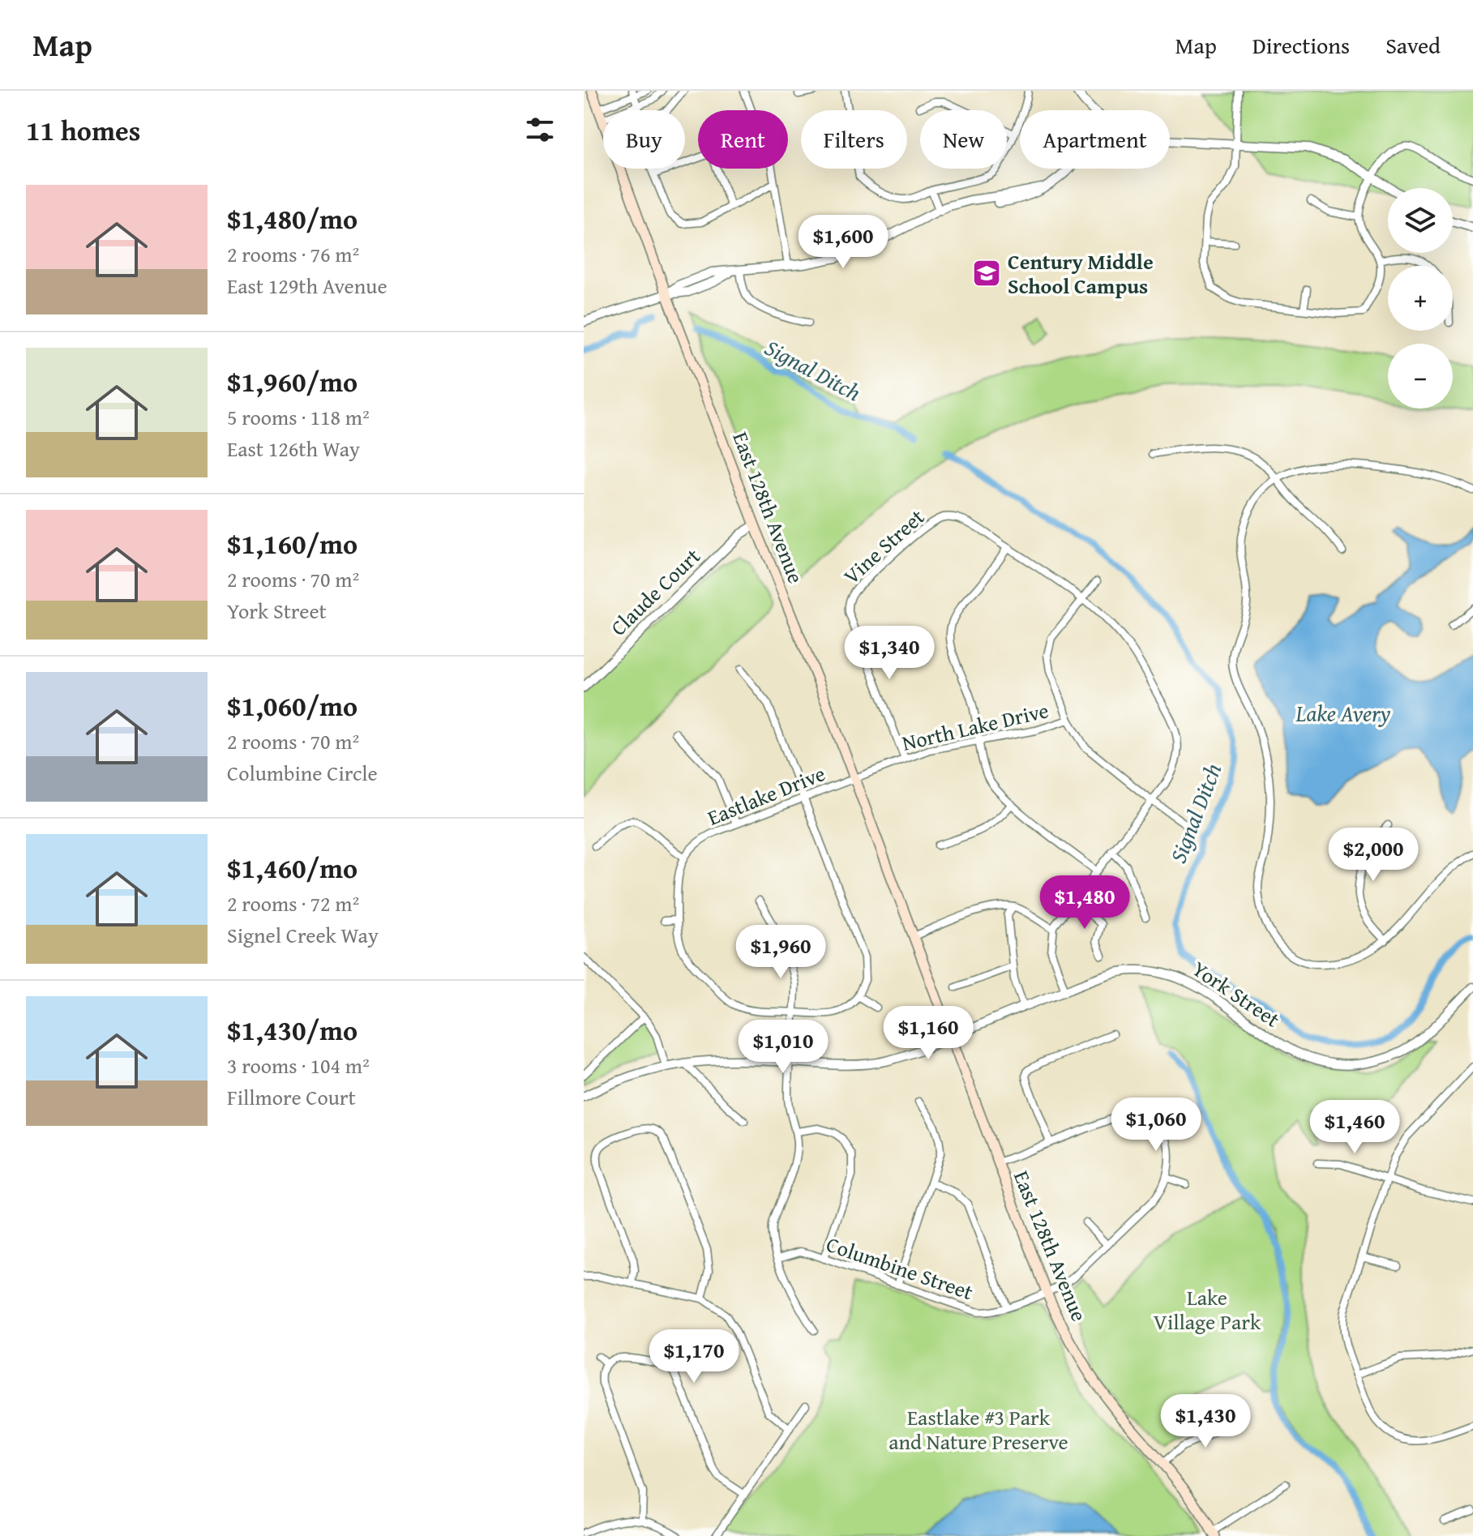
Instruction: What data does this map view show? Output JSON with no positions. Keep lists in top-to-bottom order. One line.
{"streets":{"main road":["East 128th Avenue"],"street":["Vine Street","Claude Court","North Lake Drive","Eastlake Drive","York Street","Columbine Street"]},"crossings":[["East 128th Avenue","Claude Court"],["East 128th Avenue","North Lake Drive"],["East 128th Avenue","Eastlake Drive"],["East 128th Avenue","York Street"],["East 128th Avenue","Columbine Street"],["Vine Street","North Lake Drive"],["North Lake Drive","Eastlake Drive"]],"water":["Signal Ditch","Lake Avery"],"parks":["Lake Village Park","Eastlake #3 Park and Nature Preserve"],"places":{"school or university":["Century Middle School Campus"]},"page":{"header":"Map","nav":["Map","Directions","Saved"],"heading":"11 homes","chip":["Buy","Rent","Filters","New","Apartment"],"list":[{"name":"$1,480/mo","note":"2 rooms · 76 m² · East 129th Avenue"},{"name":"$1,960/mo","note":"5 rooms · 118 m² · East 126th Way"},{"name":"$1,160/mo","note":"2 rooms · 70 m² · York Street"},{"name":"$1,060/mo","note":"2 rooms · 70 m² · Columbine Circle"},{"name":"$1,460/mo","note":"2 rooms · 72 m² · Signel Creek Way"},{"name":"$1,430/mo","note":"3 rooms · 104 m² · Fillmore Court"}],"map_buttons":["+","−"],"price":["$1,600","$1,340","$2,000","$1,480","$1,960","$1,160","$1,010","$1,060","$1,460","$1,170","$1,430"]}}
